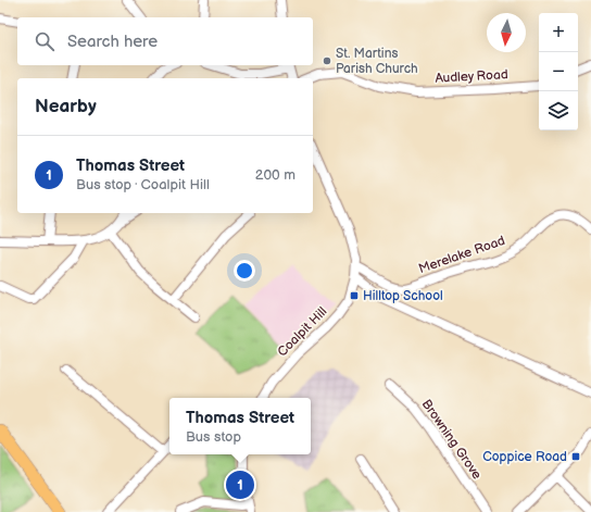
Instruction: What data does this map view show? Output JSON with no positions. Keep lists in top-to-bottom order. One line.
{"streets":{"street":["Audley Road","Merelake Road","Coalpit Hill","Browning Grove"]},"crossings":[["Merelake Road","Coalpit Hill"]],"places":{"other":["St. Martins Parish Church"],"transit":["Hilltop School","Coppice Road"]},"north":"bottom","page":{"map_buttons":["+","−"],"search":"Search here","heading":"Nearby","list":[{"mark":"1","name":"Thomas Street","note":"Bus stop · Coalpit Hill","value":"200 m"}],"popup":["Thomas Street","Bus stop"],"pins":"1"}}
